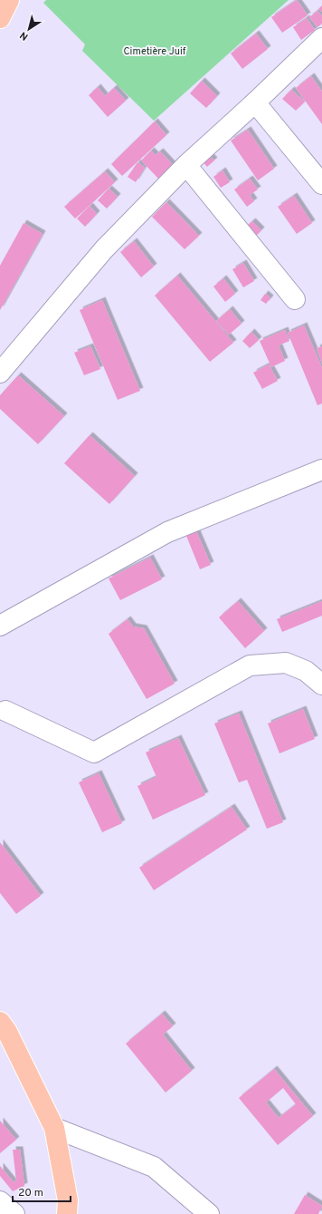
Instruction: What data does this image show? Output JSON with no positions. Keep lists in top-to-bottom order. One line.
{"parks":["Cimetière Juif"],"scale_bar":"20 m","north":"bottom left"}
